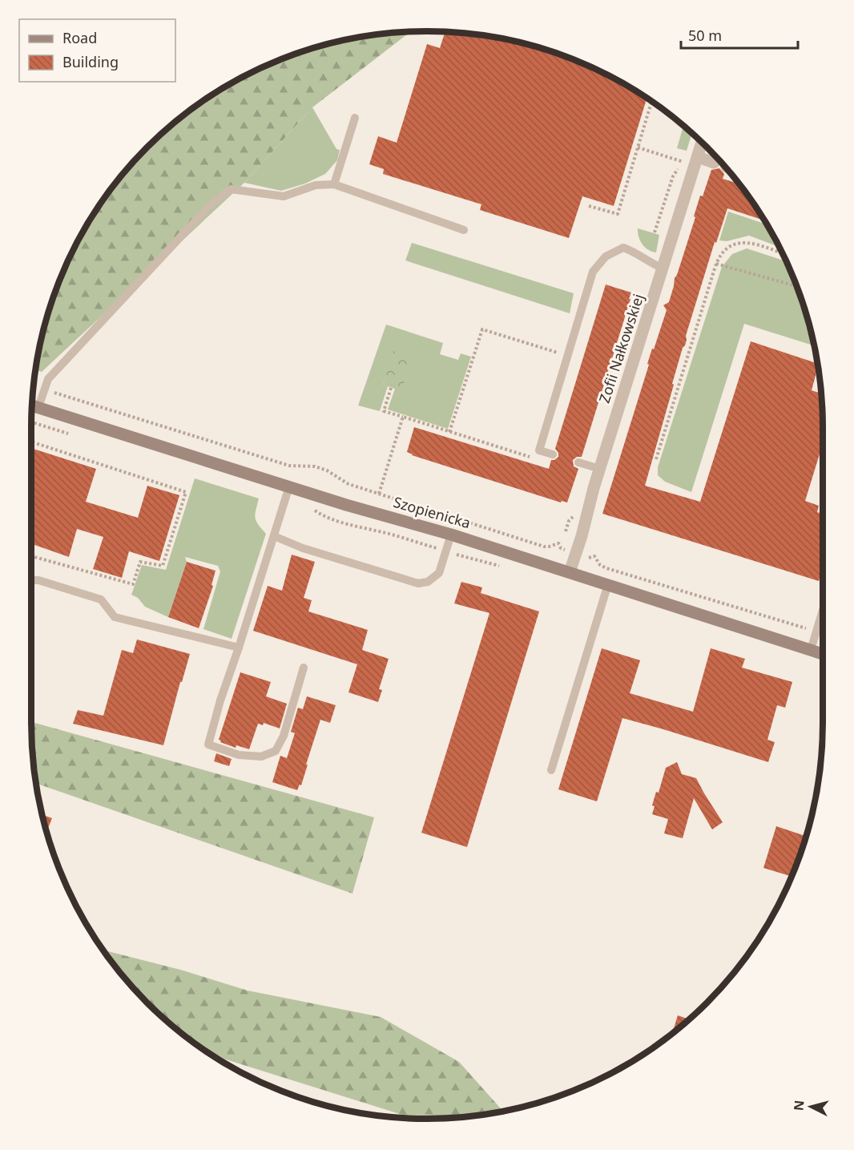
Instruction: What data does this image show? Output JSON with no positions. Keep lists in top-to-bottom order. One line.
{"streets":{"street":["Zofii Nałkowskiej","Szopienicka"]},"crossings":[["Zofii Nałkowskiej","Szopienicka"]],"legend":["Road","Building"],"scale_bar":"50 m","north":"left"}
